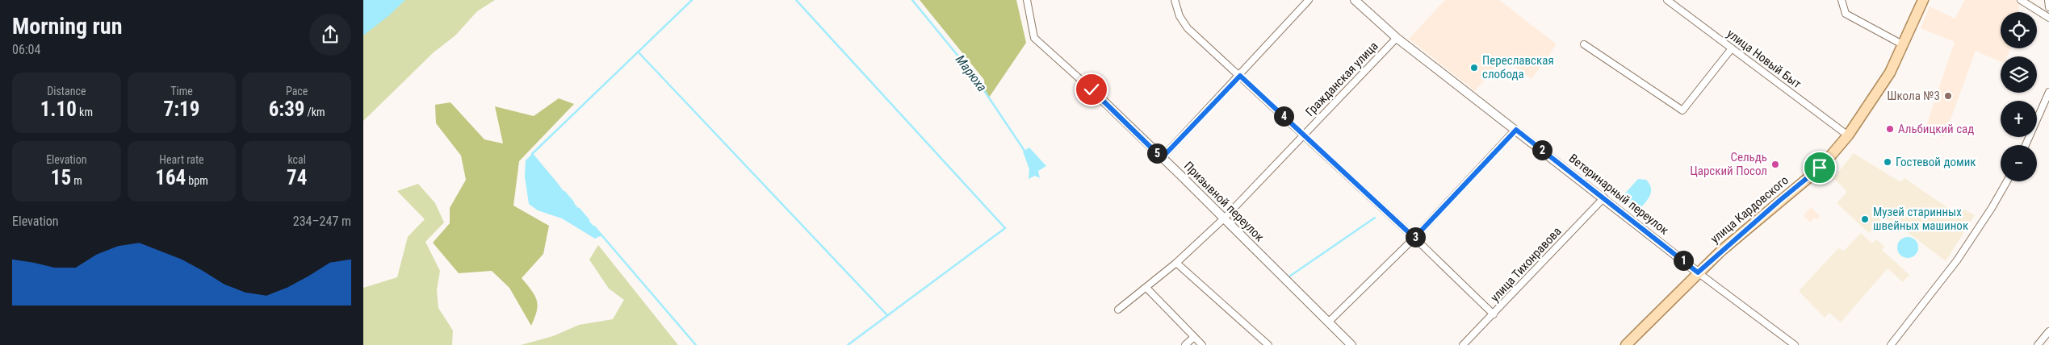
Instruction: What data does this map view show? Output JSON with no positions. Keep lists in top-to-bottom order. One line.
{"streets":{"main road":["улица Кардовского"],"street":["улица Новый Быт","Гражданская улица","Ветеринарный переулок","Призывной переулок","улица Тихонравова"]},"crossings":[["улица Новый Быт","улица Кардовского"],["Гражданская улица","Ветеринарный переулок"],["Гражданская улица","Призывной переулок"],["Ветеринарный переулок","улица Кардовского"],["Ветеринарный переулок","улица Тихонравова"]],"water":["Марюха"],"places":["Переславская слобода","Школа №3","Альбицкий сад","Гостевой домик","Сельдь Царский Посол","Музей старинных швейных машинок"],"page":{"heading":["Morning run","06:04"],"map_buttons":["+","−"],"stats":[["Distance","1.10 km"],["Time","7:19"],["Pace","6:39 /km"],["Elevation","15 m"],["Heart rate","164 bpm"],["kcal","74"]],"pins":["4","2","5","3","1"],"chart":["Elevation","234–247 m"]}}
